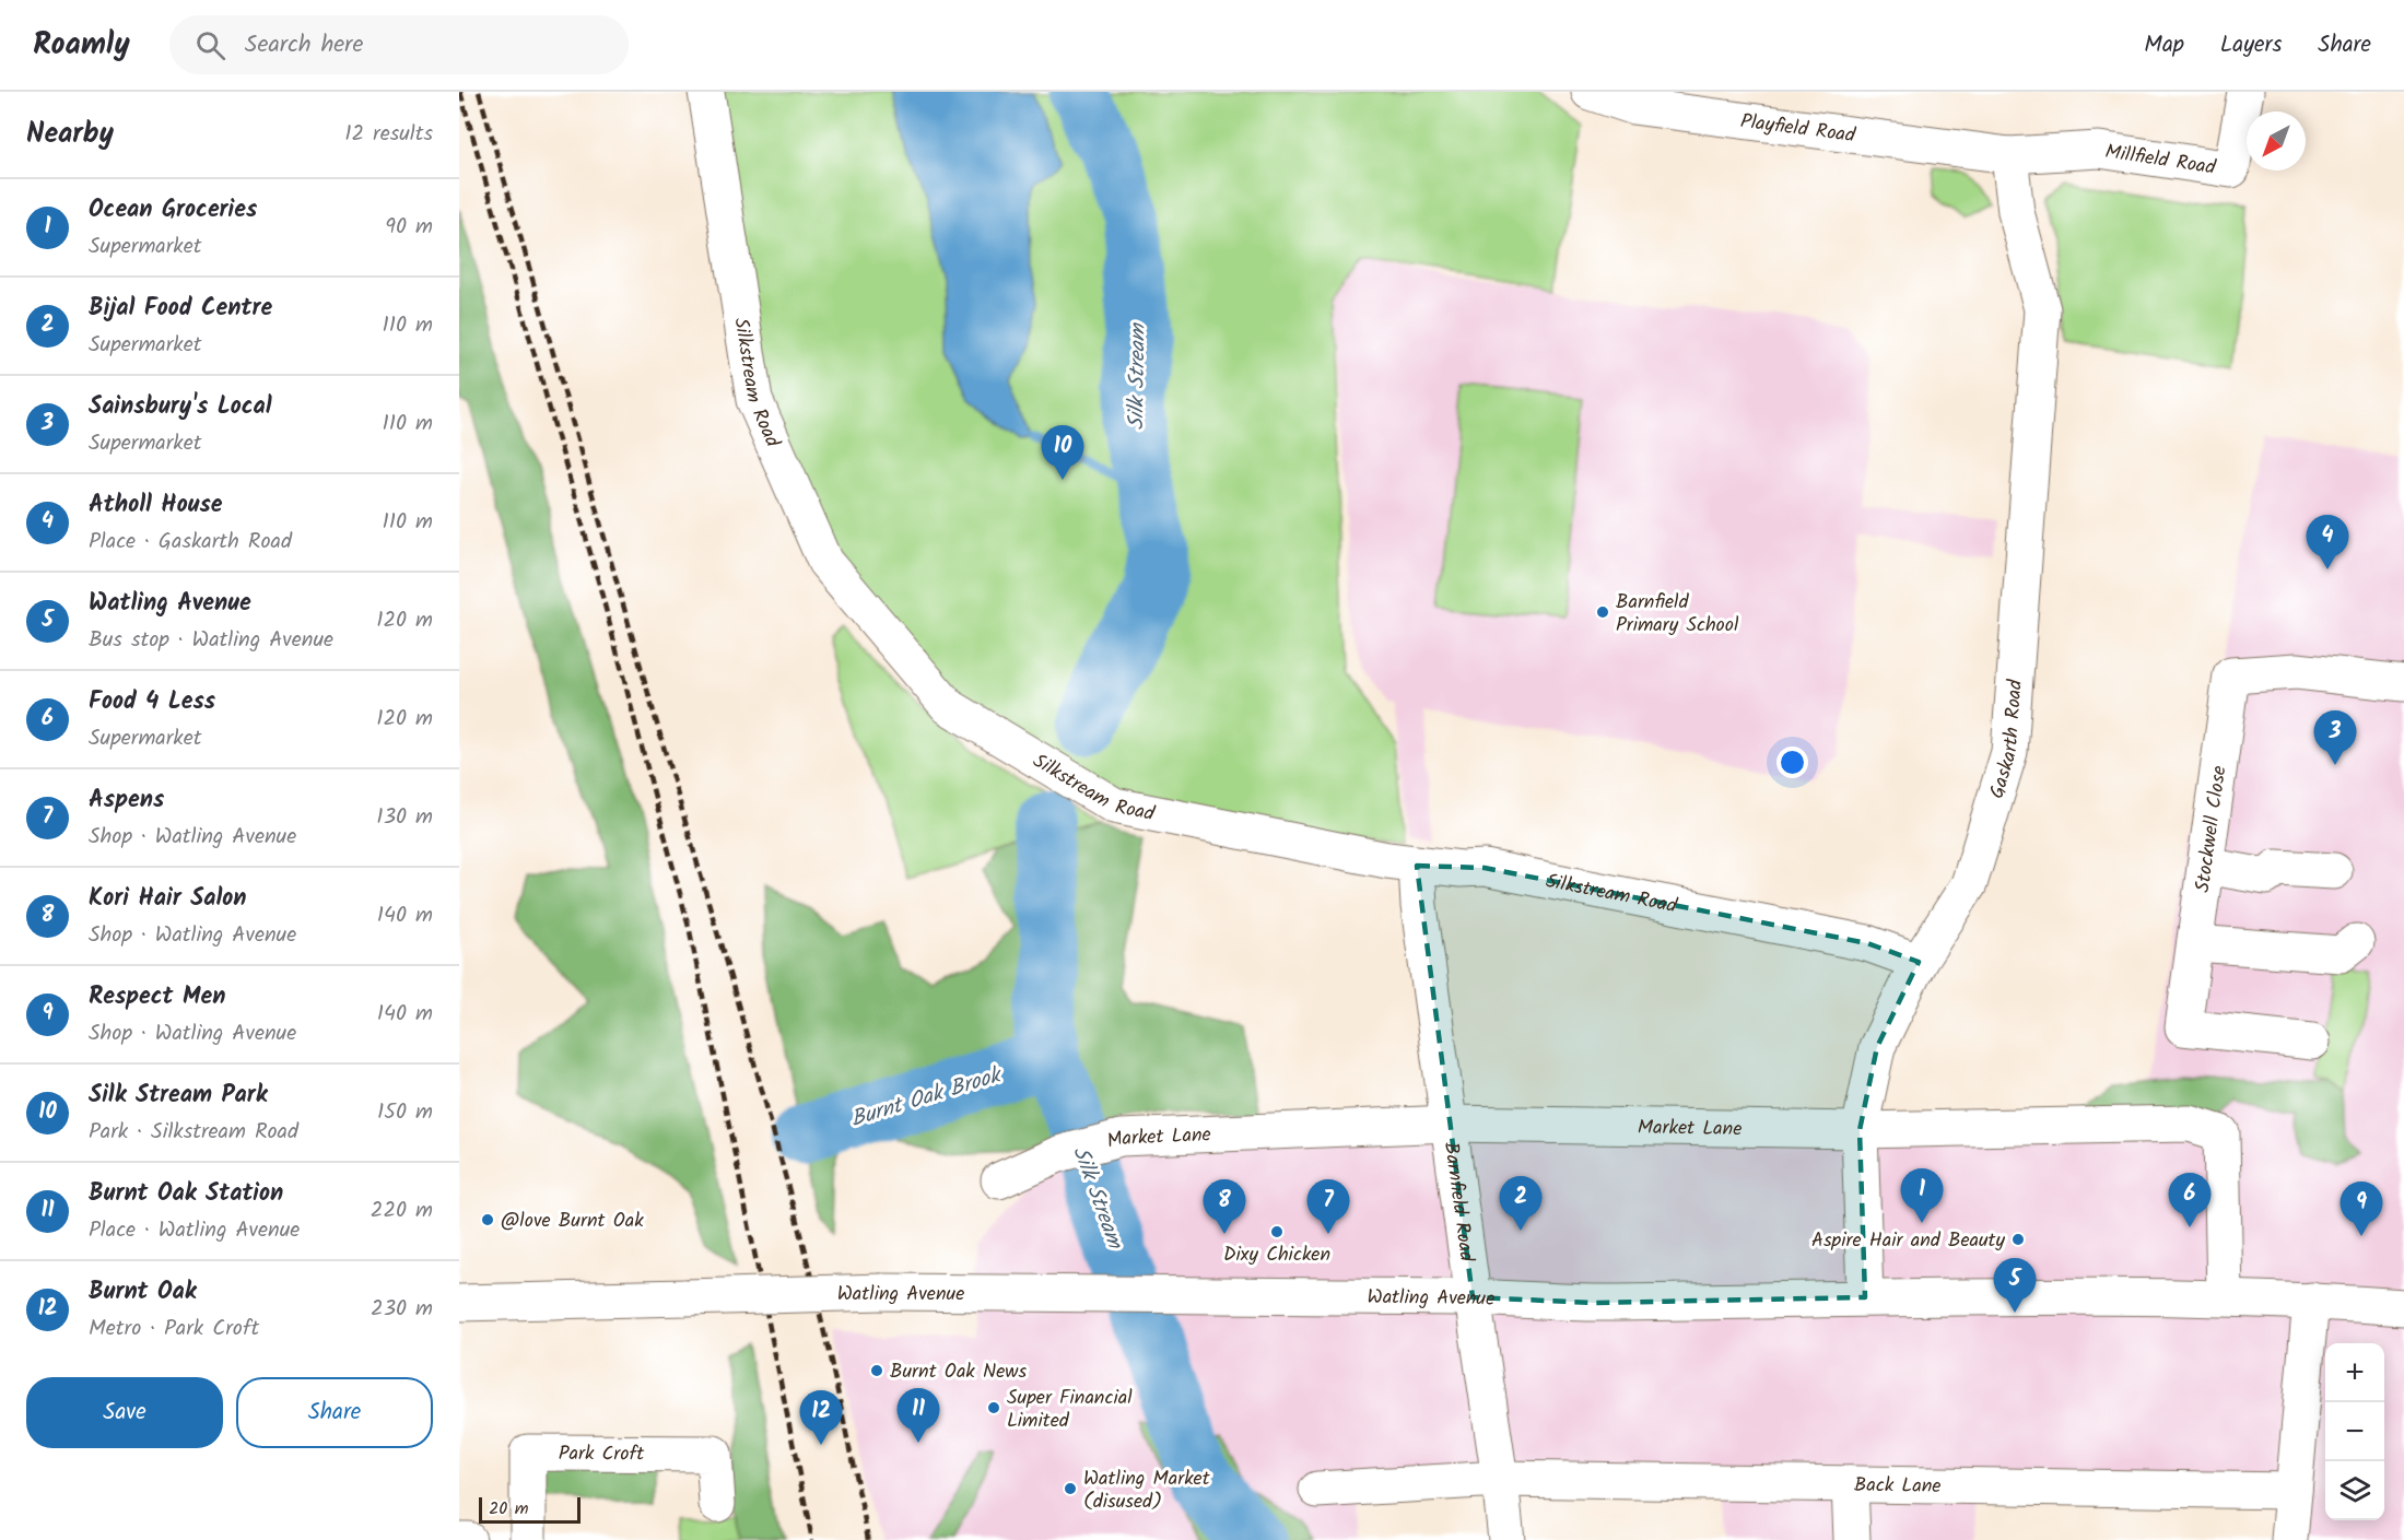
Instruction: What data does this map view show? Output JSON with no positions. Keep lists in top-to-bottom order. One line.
{"streets":{"street":["Playfield Road","Millfield Road","Silkstream Road","Gaskarth Road","Stockwell Close","Market Lane","Barnfield Road","Watling Avenue","Park Croft","Back Lane"]},"crossings":[["Playfield Road","Millfield Road"],["Playfield Road","Gaskarth Road"],["Millfield Road","Gaskarth Road"],["Silkstream Road","Gaskarth Road"],["Silkstream Road","Barnfield Road"],["Gaskarth Road","Market Lane"],["Gaskarth Road","Watling Avenue"],["Market Lane","Barnfield Road"],["Market Lane","Watling Avenue"],["Barnfield Road","Watling Avenue"],["Barnfield Road","Back Lane"]],"water":["Silk Stream","Burnt Oak Brook"],"places":["Barnfield Primary School","@love Burnt Oak","Dixy Chicken","Aspire Hair and Beauty","Burnt Oak News","Super Financial Limited","Watling Market (disused)"],"scale_bar":"20 m","north":"bottom left","page":{"header":"Roamly","search":"Search here","nav":["Map","Layers","Share"],"heading":["Nearby","12 results"],"list":[{"mark":"1","name":"Ocean Groceries","note":"Supermarket","value":"90 m"},{"mark":"2","name":"Bijal Food Centre","note":"Supermarket","value":"110 m"},{"mark":"3","name":"Sainsbury's Local","note":"Supermarket","value":"110 m"},{"mark":"4","name":"Atholl House","note":"Place · Gaskarth Road","value":"110 m"},{"mark":"5","name":"Watling Avenue","note":"Bus stop · Watling Avenue","value":"120 m"},{"mark":"6","name":"Food 4 Less","note":"Supermarket","value":"120 m"},{"mark":"7","name":"Aspens","note":"Shop · Watling Avenue","value":"130 m"},{"mark":"8","name":"Kori Hair Salon","note":"Shop · Watling Avenue","value":"140 m"},{"mark":"9","name":"Respect Men","note":"Shop · Watling Avenue","value":"140 m"},{"mark":"10","name":"Silk Stream Park","note":"Park · Silkstream Road","value":"150 m"},{"mark":"11","name":"Burnt Oak Station","note":"Place · Watling Avenue","value":"220 m"},{"mark":"12","name":"Burnt Oak","note":"Metro · Park Croft","value":"230 m"}],"pins":["10","4","3","1","6","2","7","8","9","5","11","12"],"map_buttons":["+","−"],"buttons":["Save","Share"],"scale":"20 m"}}
